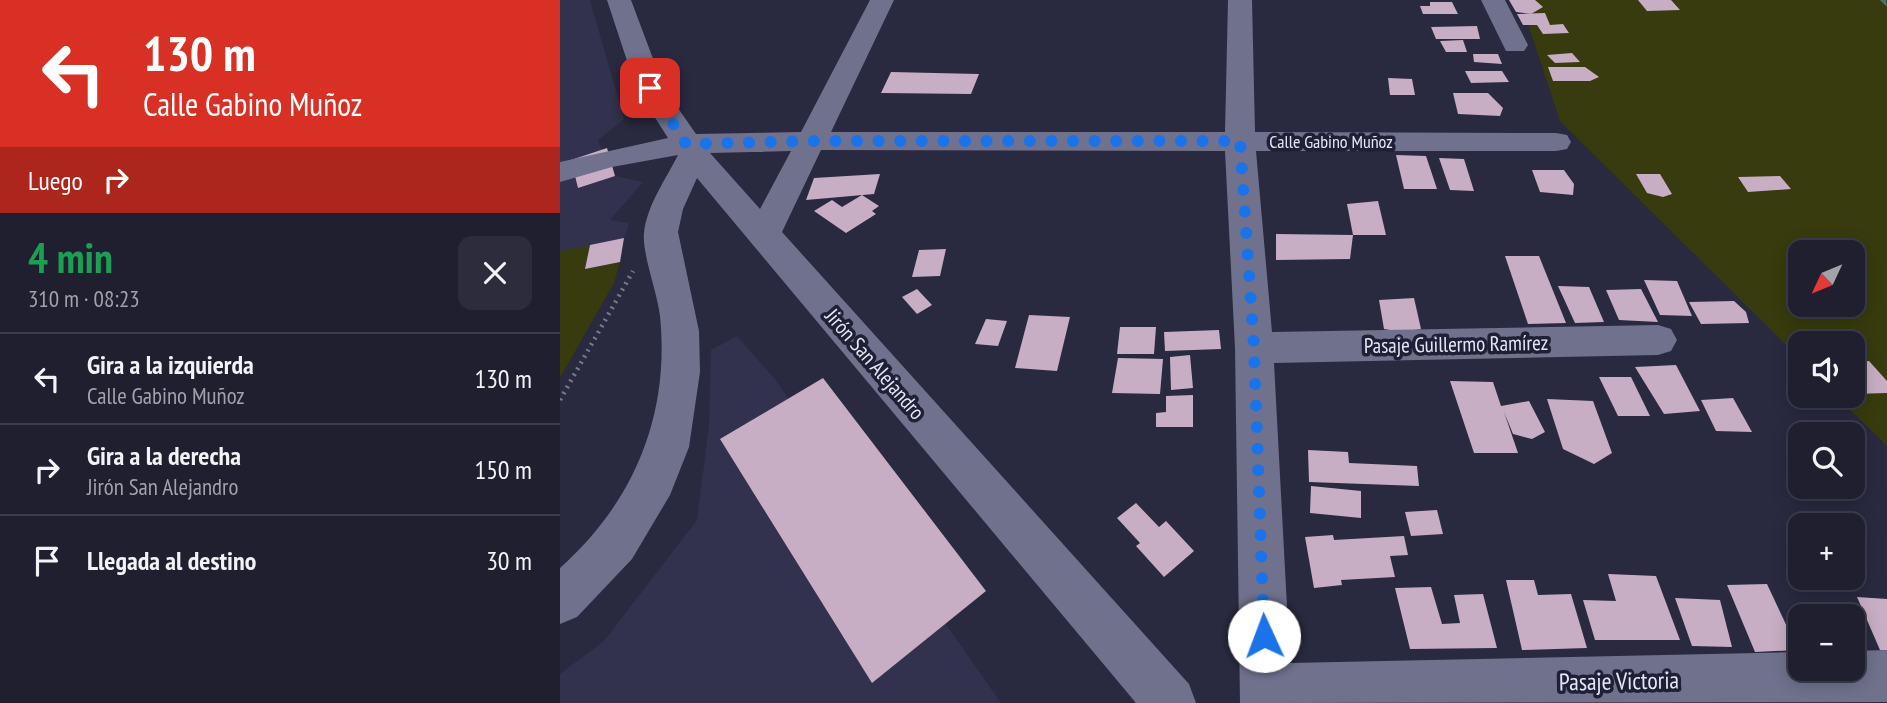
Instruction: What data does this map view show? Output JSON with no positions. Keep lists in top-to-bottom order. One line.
{"streets":{"street":["Calle Gabino Muñoz","Pasaje Guillermo Ramírez","Jirón San Alejandro","Pasaje Victoria"]},"crossings":[["Calle Gabino Muñoz","Jirón San Alejandro"]],"north":"bottom left","page":{"turn":["130 m","Calle Gabino Muñoz"],"then":"Luego","heading":["4 min","310 m · 08:23"],"map_buttons":["+","−"],"list":[{"name":"Gira a la izquierda","note":"Calle Gabino Muñoz","value":"130 m"},{"name":"Gira a la derecha","note":"Jirón San Alejandro","value":"150 m"},{"name":"Llegada al destino","value":"30 m"}]}}
